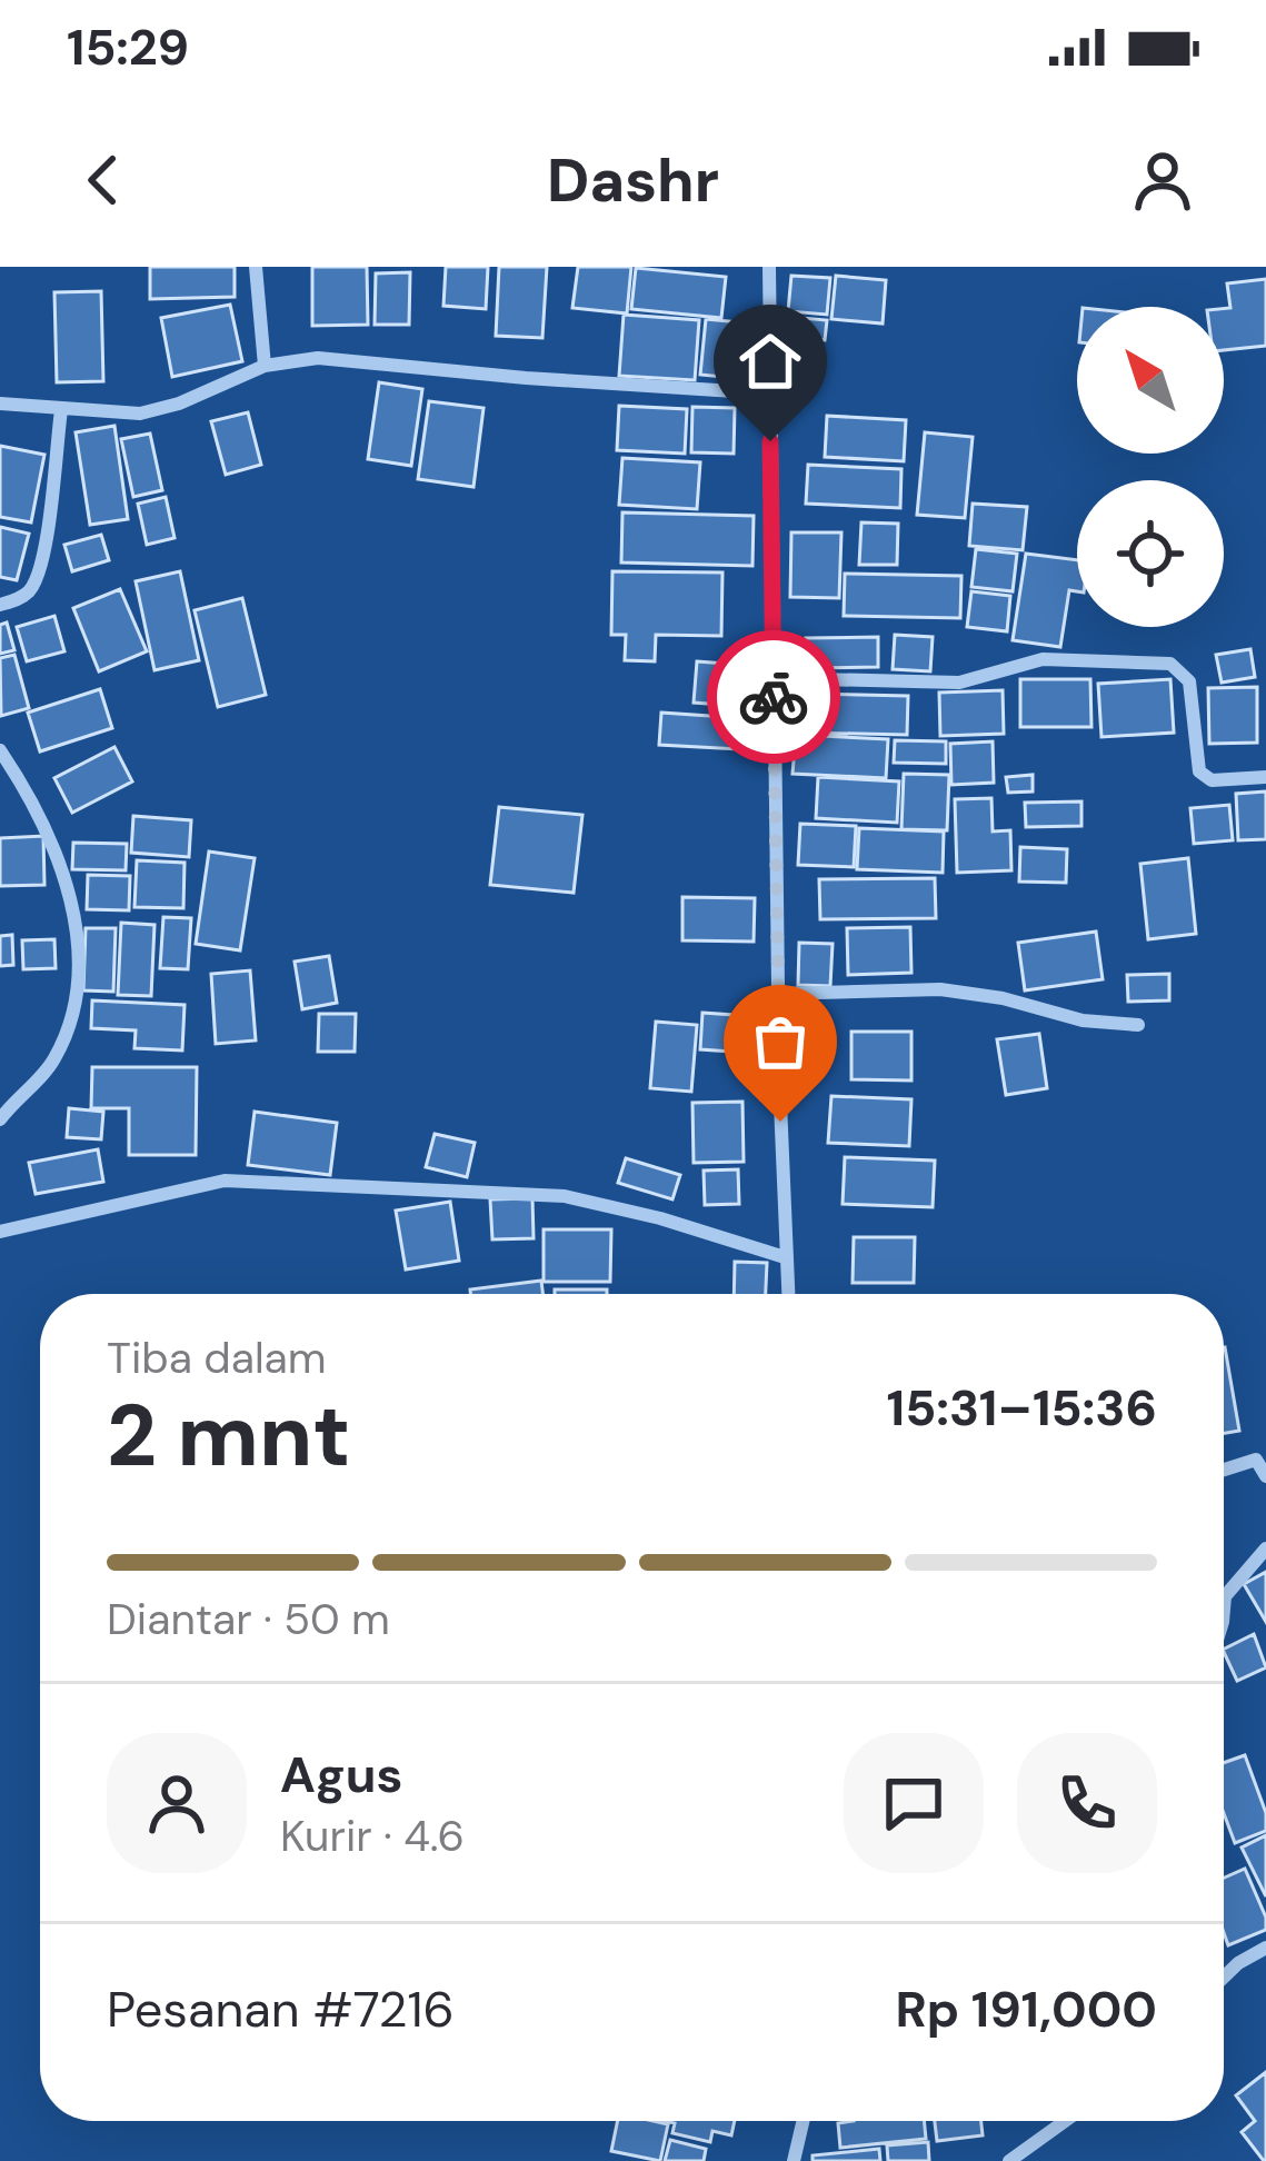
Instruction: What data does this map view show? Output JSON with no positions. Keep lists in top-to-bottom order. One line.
{"north":"top left","page":{"status":"15:29","header":"Dashr","heading":["2 mnt","Tiba dalam","15:31–15:36"],"panel":["Agus","Kurir · 4.6","Pesanan #7216","Rp 191,000"],"bar":"Diantar · 50 m"}}
